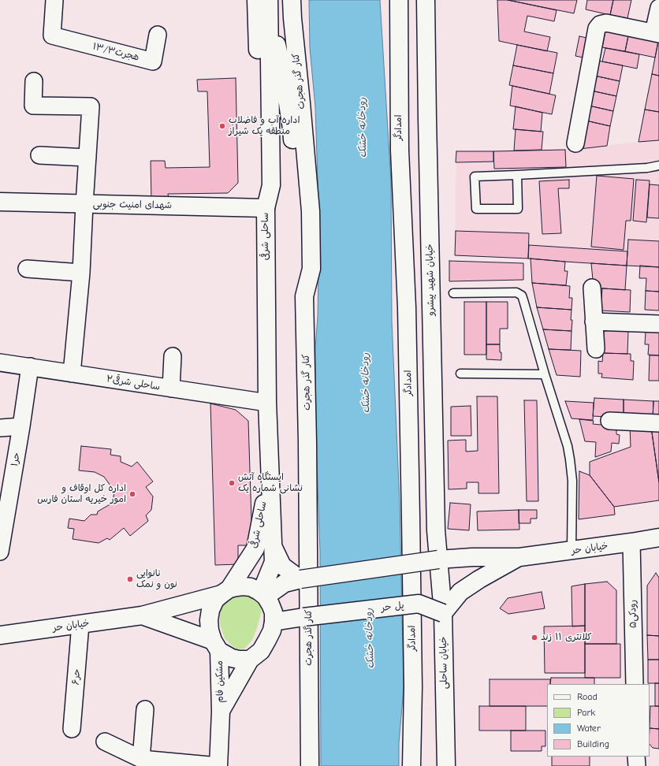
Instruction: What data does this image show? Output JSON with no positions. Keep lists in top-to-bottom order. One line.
{"streets":{"main road":["کنار گذر هجرت","امدادگر","شهدای امنیت جنوبی","ساحلی شرقی","خیابان شهید پیشرو","خیابان حر","پل حر","خیابان ساحلی","مشکین فام"],"street":["هجرت۱۳/۳","ساحلی شرقی۲","حر۱","رودکی۵","حر۶"]},"crossings":[["شهدای امنیت جنوبی","ساحلی شرقی"],["ساحلی شرقی","ساحلی شرقی۲"],["ساحلی شرقی","خیابان حر"],["ساحلی شرقی","پل حر"],["ساحلی شرقی","مشکین فام"],["خیابان شهید پیشرو","خیابان حر"],["خیابان شهید پیشرو","خیابان ساحلی"],["ساحلی شرقی۲","حر۱"],["خیابان حر","پل حر"],["خیابان حر","رودکی۵"],["خیابان حر","خیابان ساحلی"],["خیابان حر","حر۶"],["خیابان حر","مشکین فام"],["پل حر","خیابان ساحلی"],["پل حر","مشکین فام"]],"water":["رودخانه خشک"],"places":["اداره آب و فاضلاب منطقه یک شیراز","ایستگاه آتش نشانی شماره یک","اداره کل اوقاف و امور خیریه استان فارس","نانوایی نون و نمک","کلانتری ۱۱ زند"],"legend":["Road","Park","Water","Building"]}
